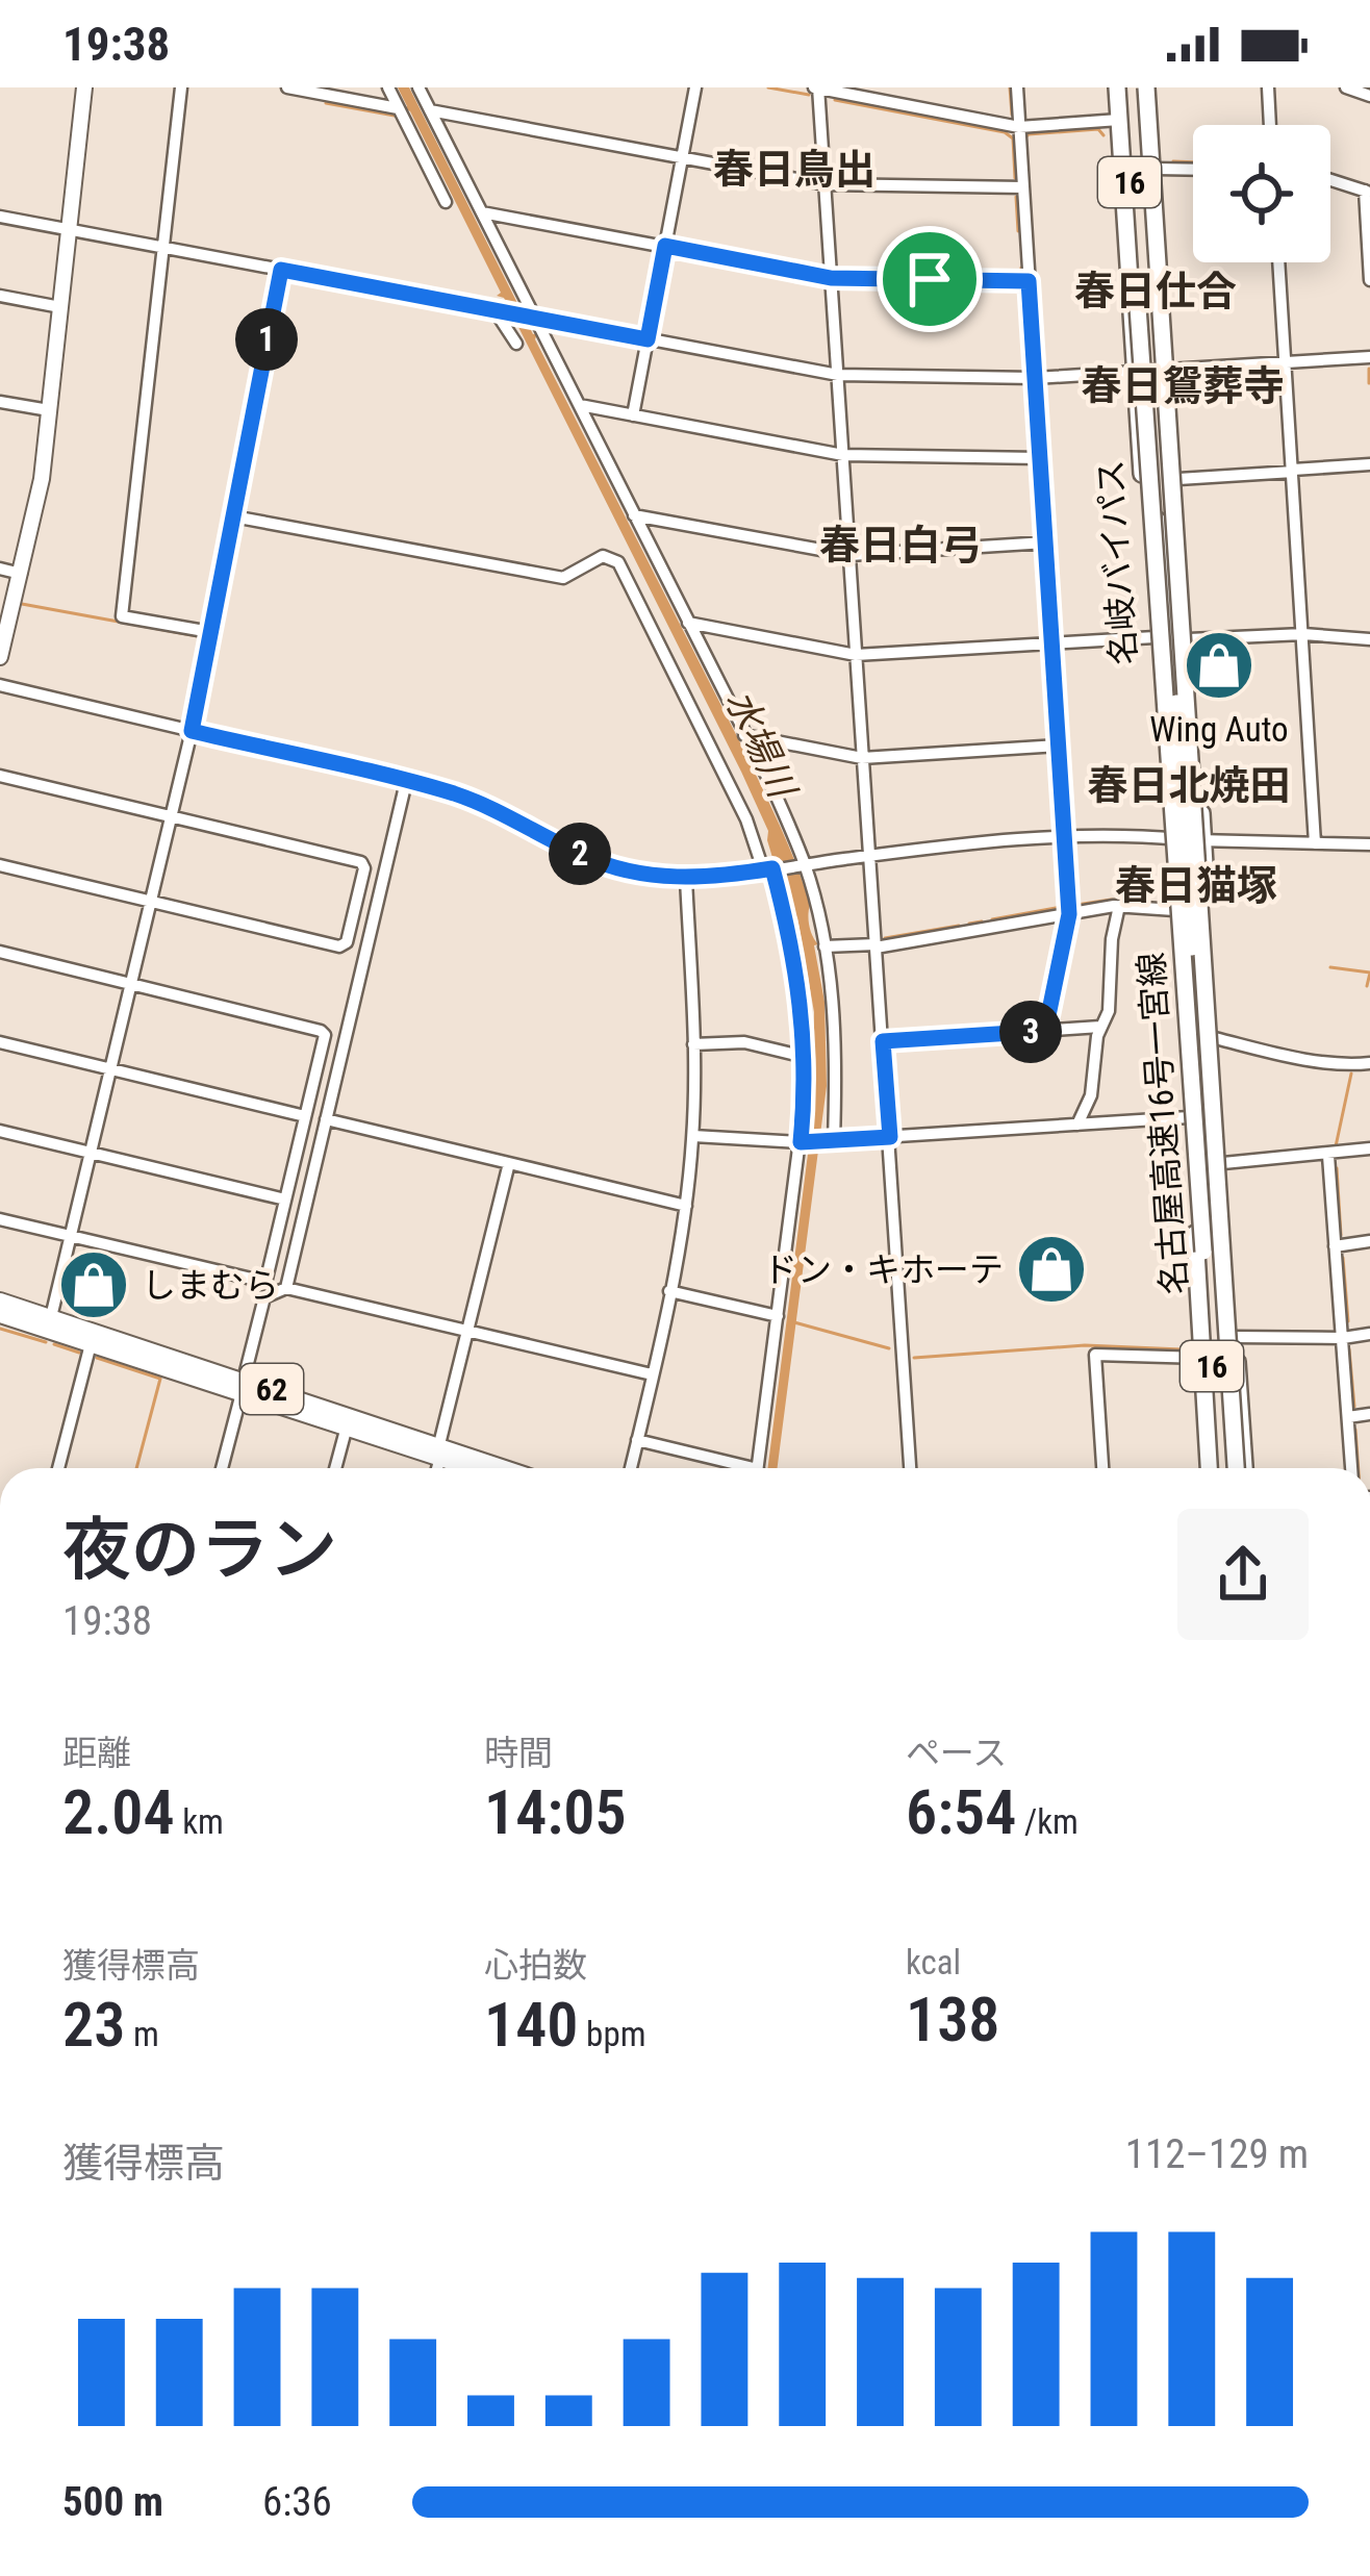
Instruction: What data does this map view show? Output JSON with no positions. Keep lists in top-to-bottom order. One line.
{"streets":{"highway":["16","名岐バイパス","名古屋高速16号一宮線"],"main road":["62"]},"crossings":[["名岐バイパス","名古屋高速16号一宮線"]],"districts":["春日鳥出","春日仕合","春日鴛葬寺","春日白弓","春日北焼田","春日猫塚"],"water":["水場川"],"places":{"shop":["Wing Auto","ドン・キホーテ","しまむら"]},"page":{"status":"19:38","pins":["1","2","3"],"heading":["夜のラン","19:38"],"stats":[["距離","2.04 km"],["時間","14:05"],["ペース","6:54 /km"],["獲得標高","23 m"],["心拍数","140 bpm"],["kcal","138"]],"chart":["獲得標高","112–129 m"],"list":[{"name":"500 m","note":"6:36"}]}}
